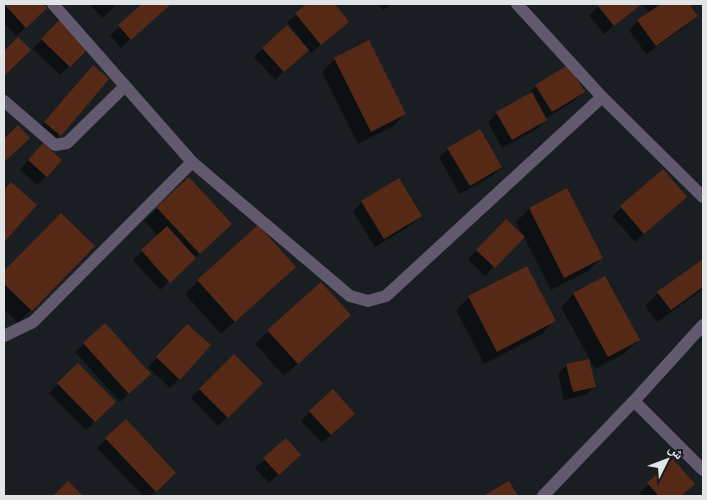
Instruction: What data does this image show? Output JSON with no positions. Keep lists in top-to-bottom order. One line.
{"north":"top right"}
